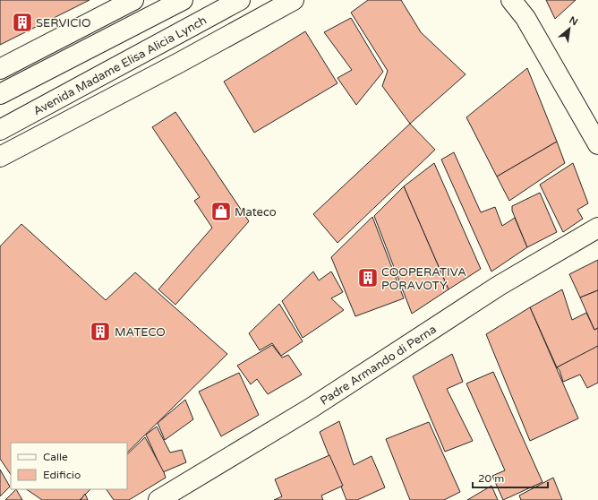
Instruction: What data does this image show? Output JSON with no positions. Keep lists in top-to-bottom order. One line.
{"streets":{"main road":["Avenida Madame Elisa Alicia Lynch","Padre Armando di Perna"]},"places":{"building":["SERVICIO","COOPERATIVA PORAVOTY","MATECO"],"shop":["Mateco"]},"legend":["Calle","Edificio"],"scale_bar":"20 m","north":"top right"}
